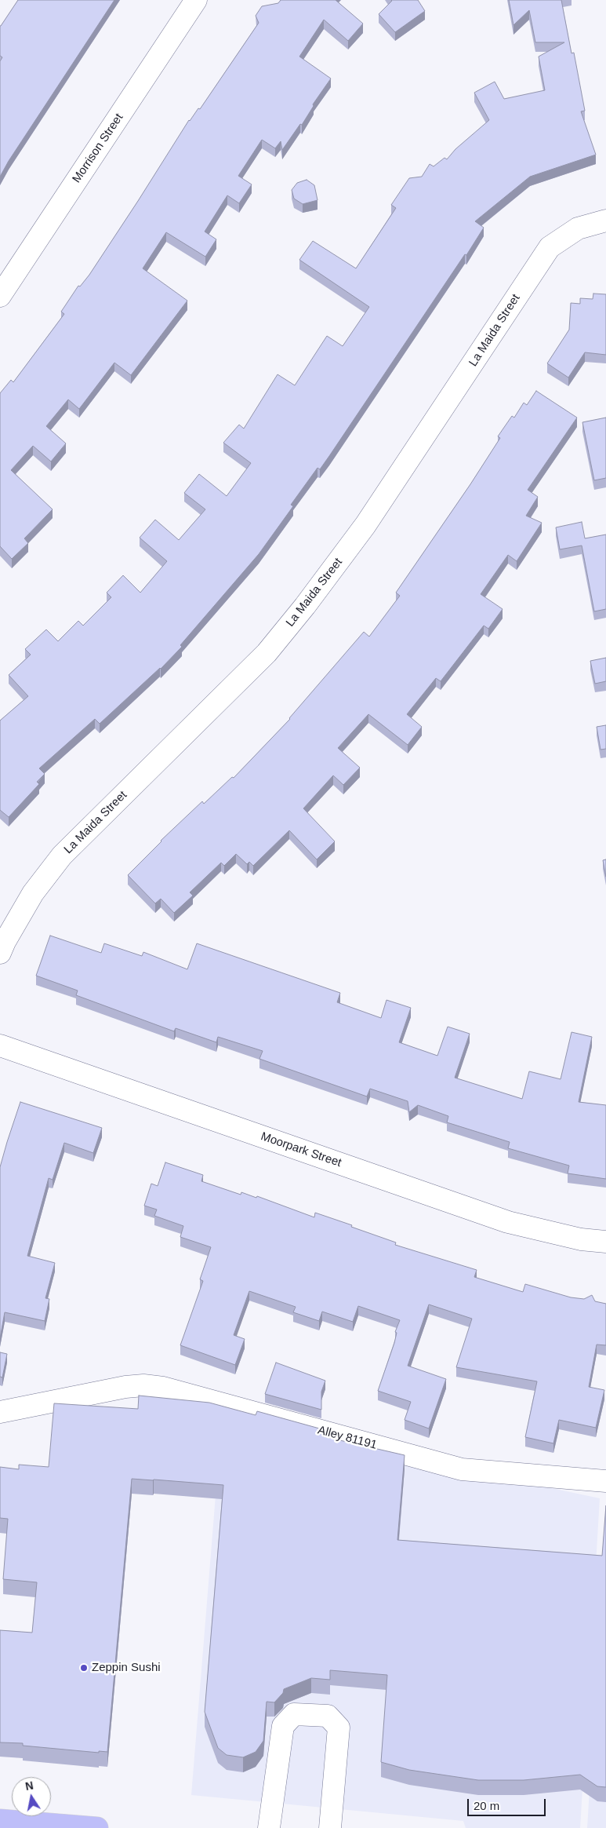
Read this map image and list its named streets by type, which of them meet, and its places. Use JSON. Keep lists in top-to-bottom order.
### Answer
{
  "streets": {
    "street": [
      "Morrison Street",
      "La Maida Street",
      "Moorpark Street",
      "Alley 81191"
    ]
  },
  "places": ["Zeppin Sushi"],
  "scale_bar": "20 m",
  "north": "top"
}
